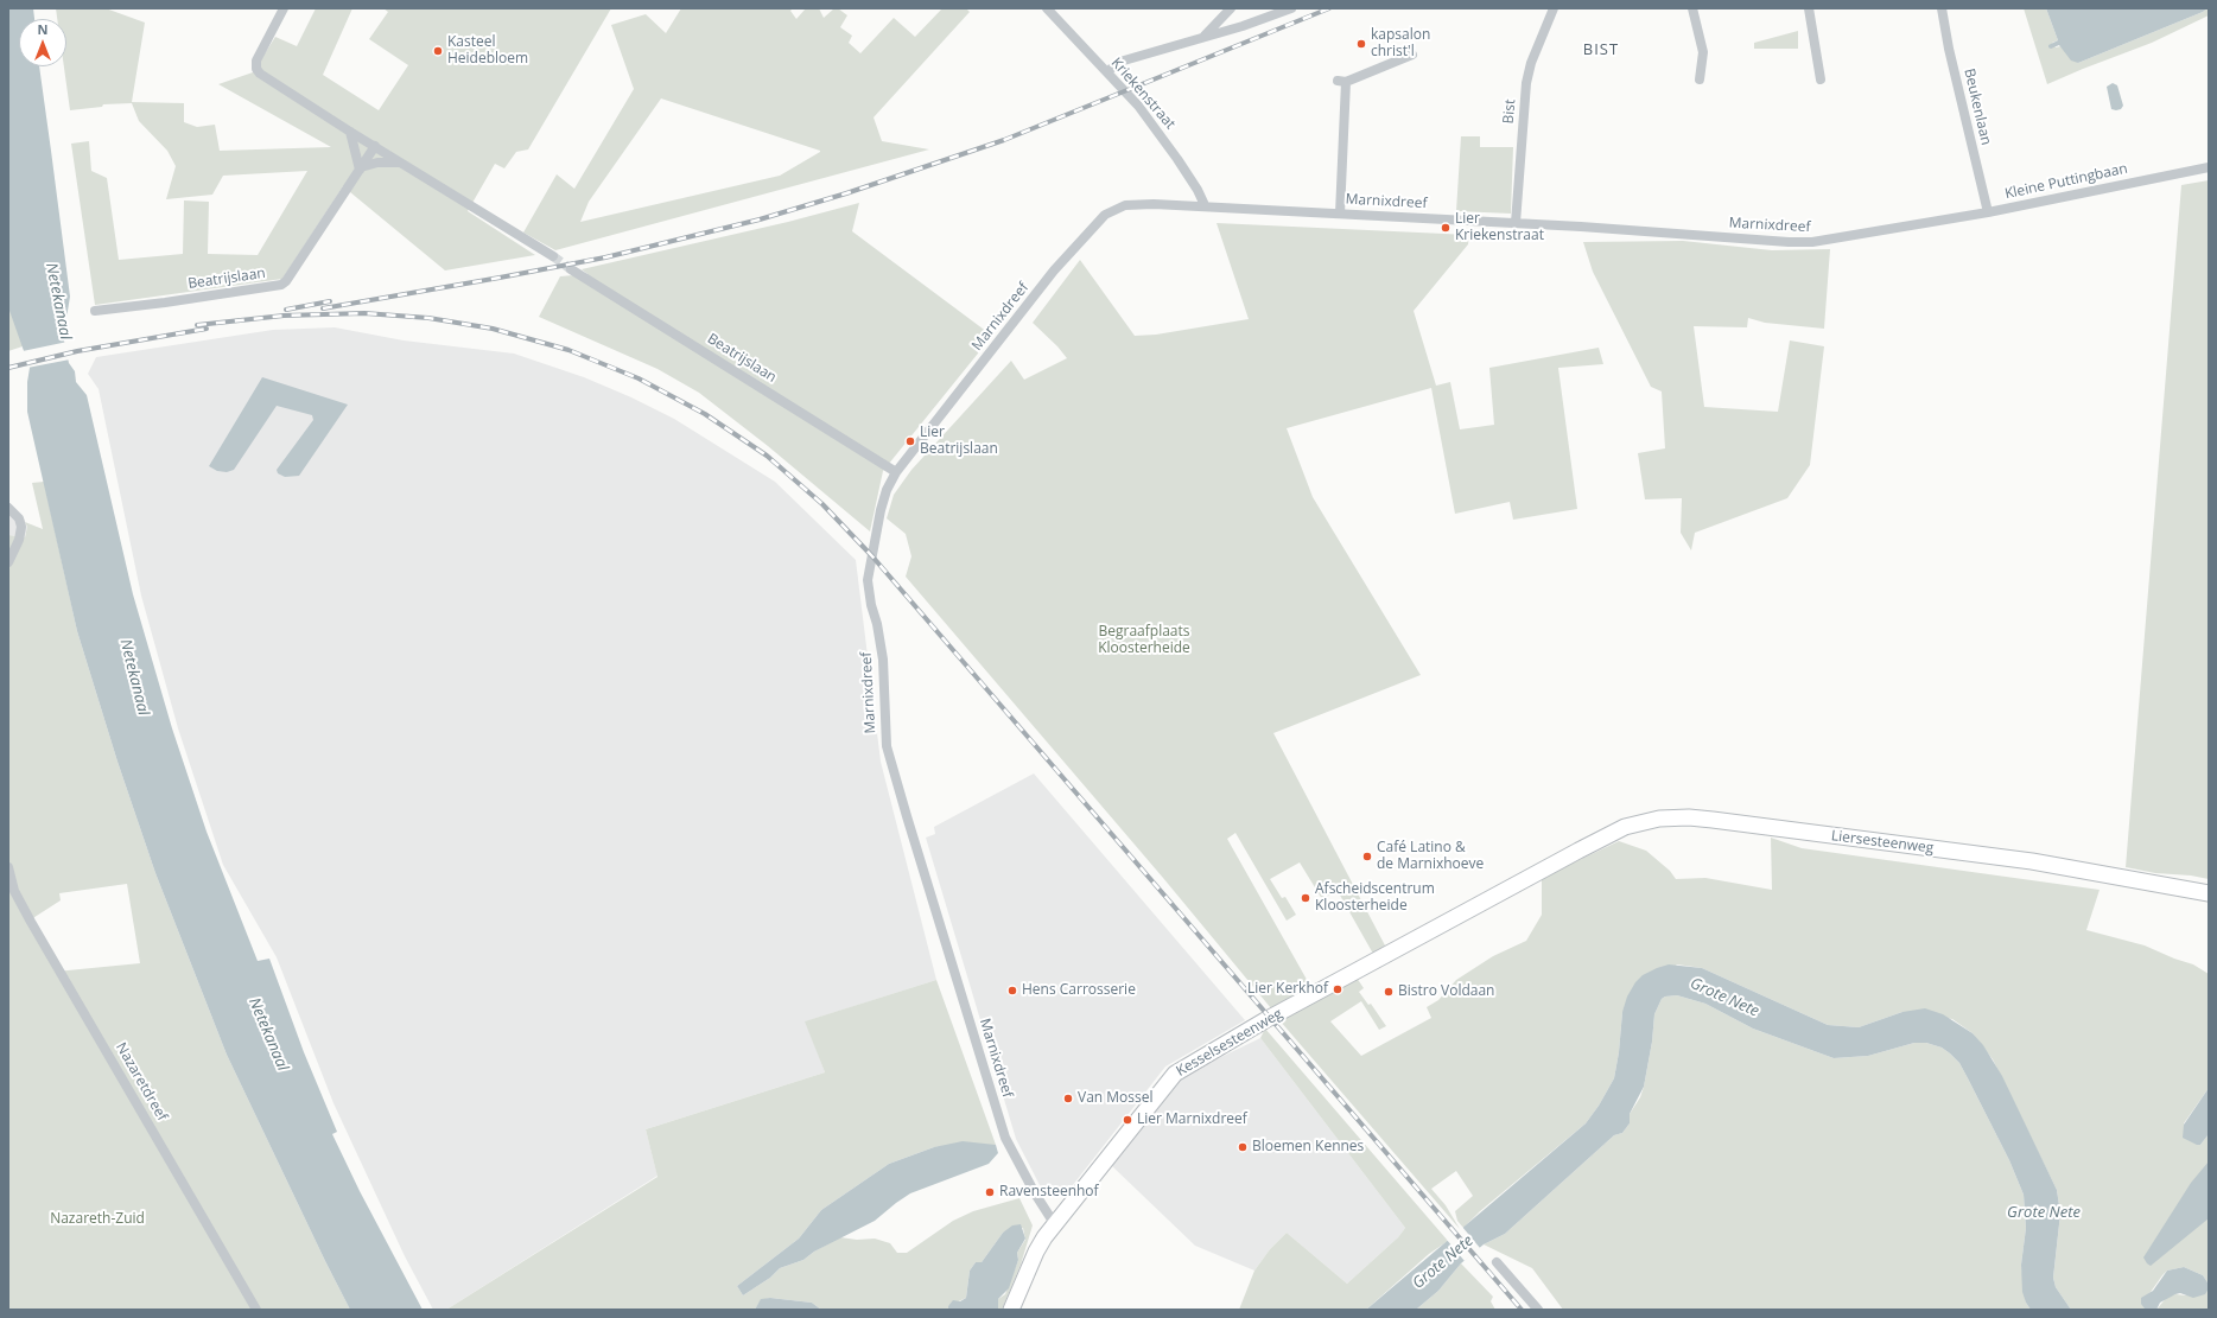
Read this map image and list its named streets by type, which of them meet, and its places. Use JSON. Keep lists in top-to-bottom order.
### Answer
{
  "streets": {
    "main road": ["Liersesteenweg", "Kesselsesteenweg"],
    "street": [
      "Kriekenstraat",
      "Beukenlaan",
      "Bist",
      "Kleine Puttingbaan",
      "Marnixdreef",
      "Beatrijslaan",
      "Nazaretdreef"
    ]
  },
  "crossings": [
    ["Kriekenstraat", "Marnixdreef"],
    ["Beukenlaan", "Kleine Puttingbaan"],
    ["Bist", "Marnixdreef"],
    ["Kleine Puttingbaan", "Marnixdreef"],
    ["Marnixdreef", "Beatrijslaan"],
    ["Marnixdreef", "Kesselsesteenweg"],
    ["Liersesteenweg", "Kesselsesteenweg"]
  ],
  "districts": ["BIST"],
  "water": ["Netekanaal", "Grote Nete"],
  "parks": ["Begraafplaats Kloosterheide", "Nazareth-Zuid"],
  "places": [
    "kapsalon christ'l",
    "Kasteel Heidebloem",
    "Lier Kriekenstraat",
    "Lier Beatrijslaan",
    "Café Latino & de Marnixhoeve",
    "Afscheidscentrum Kloosterheide",
    "Lier Kerkhof",
    "Hens Carrosserie",
    "Bistro Voldaan",
    "Van Mossel",
    "Lier Marnixdreef",
    "Bloemen Kennes",
    "Ravensteenhof"
  ],
  "north": "top"
}
